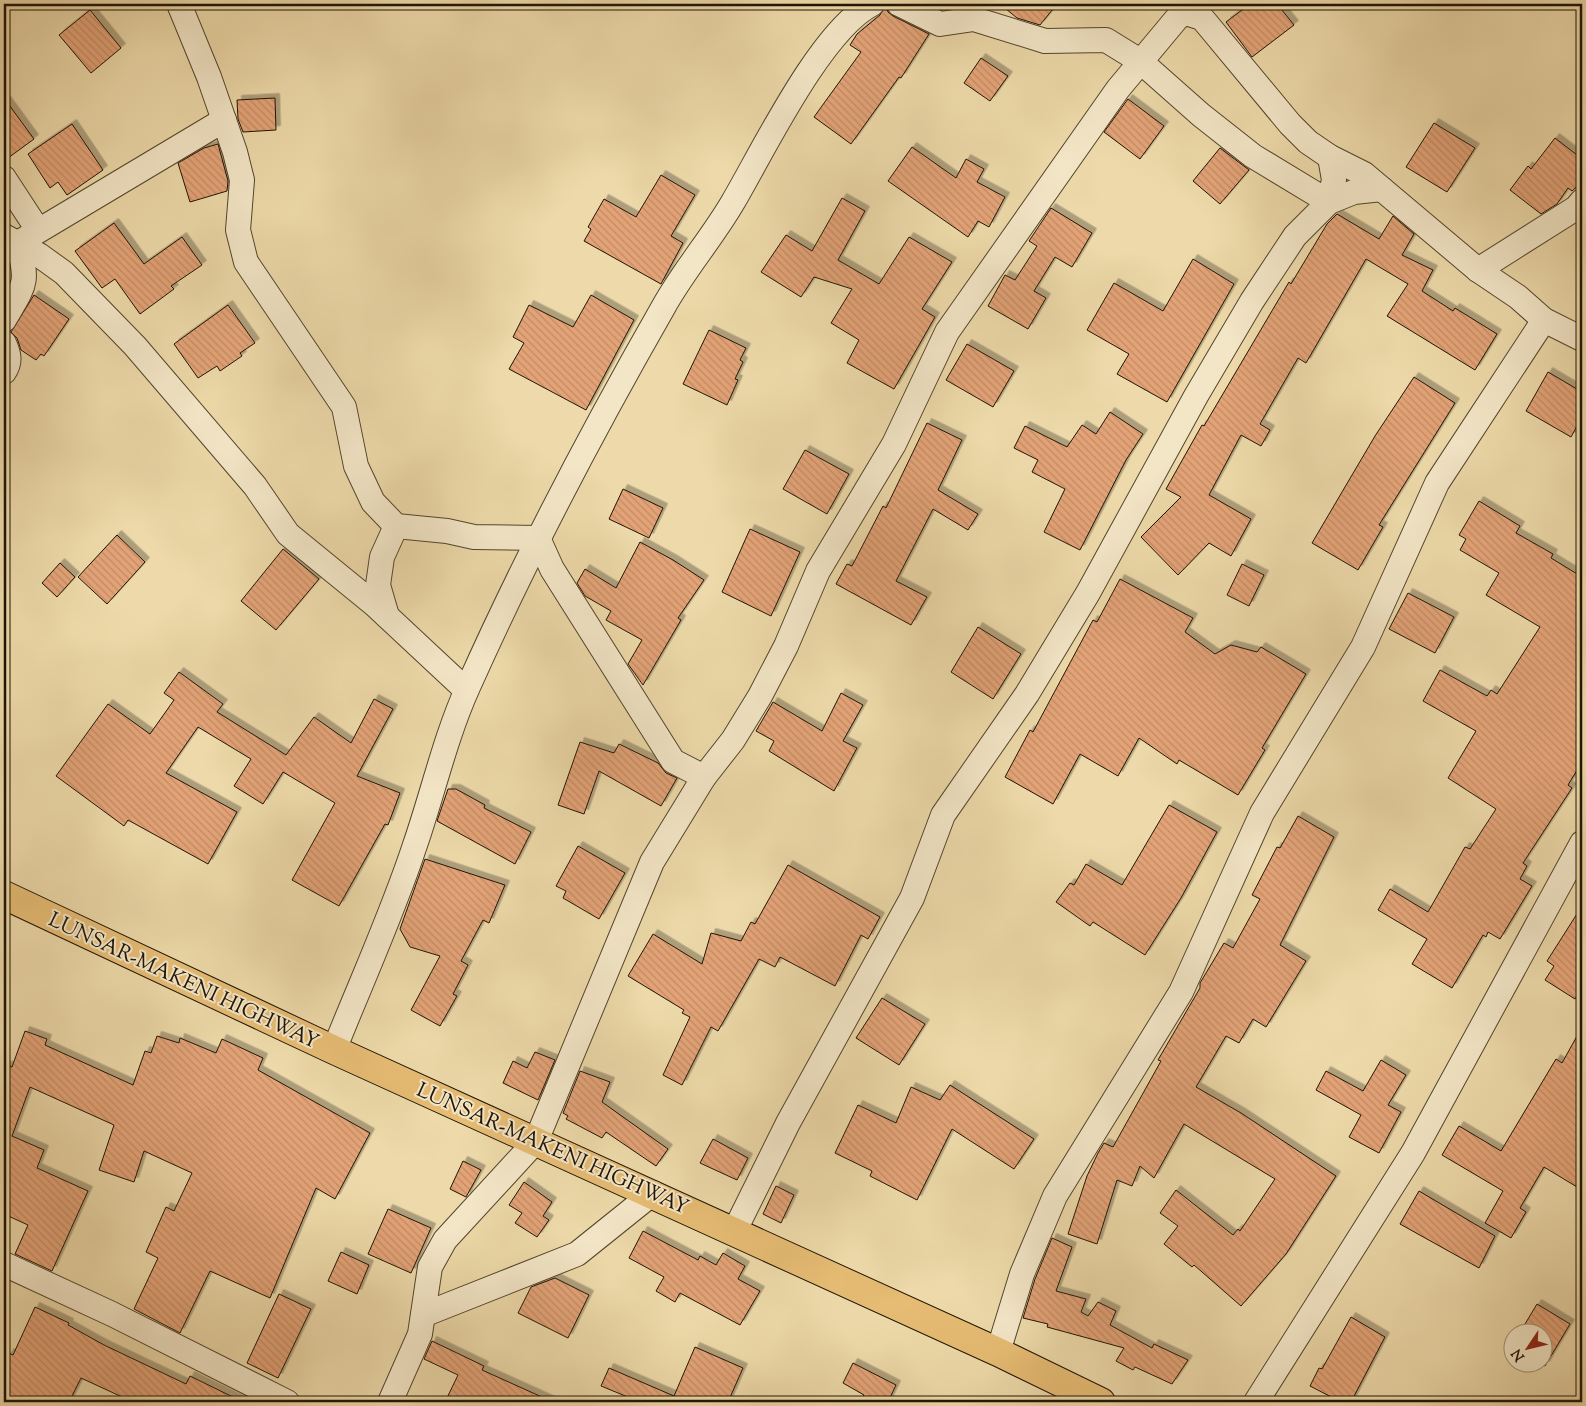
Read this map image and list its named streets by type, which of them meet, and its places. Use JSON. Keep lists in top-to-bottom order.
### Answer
{
  "streets": {
    "main road": ["LUNSAR-MAKENI HIGHWAY"]
  },
  "north": "bottom left"
}
